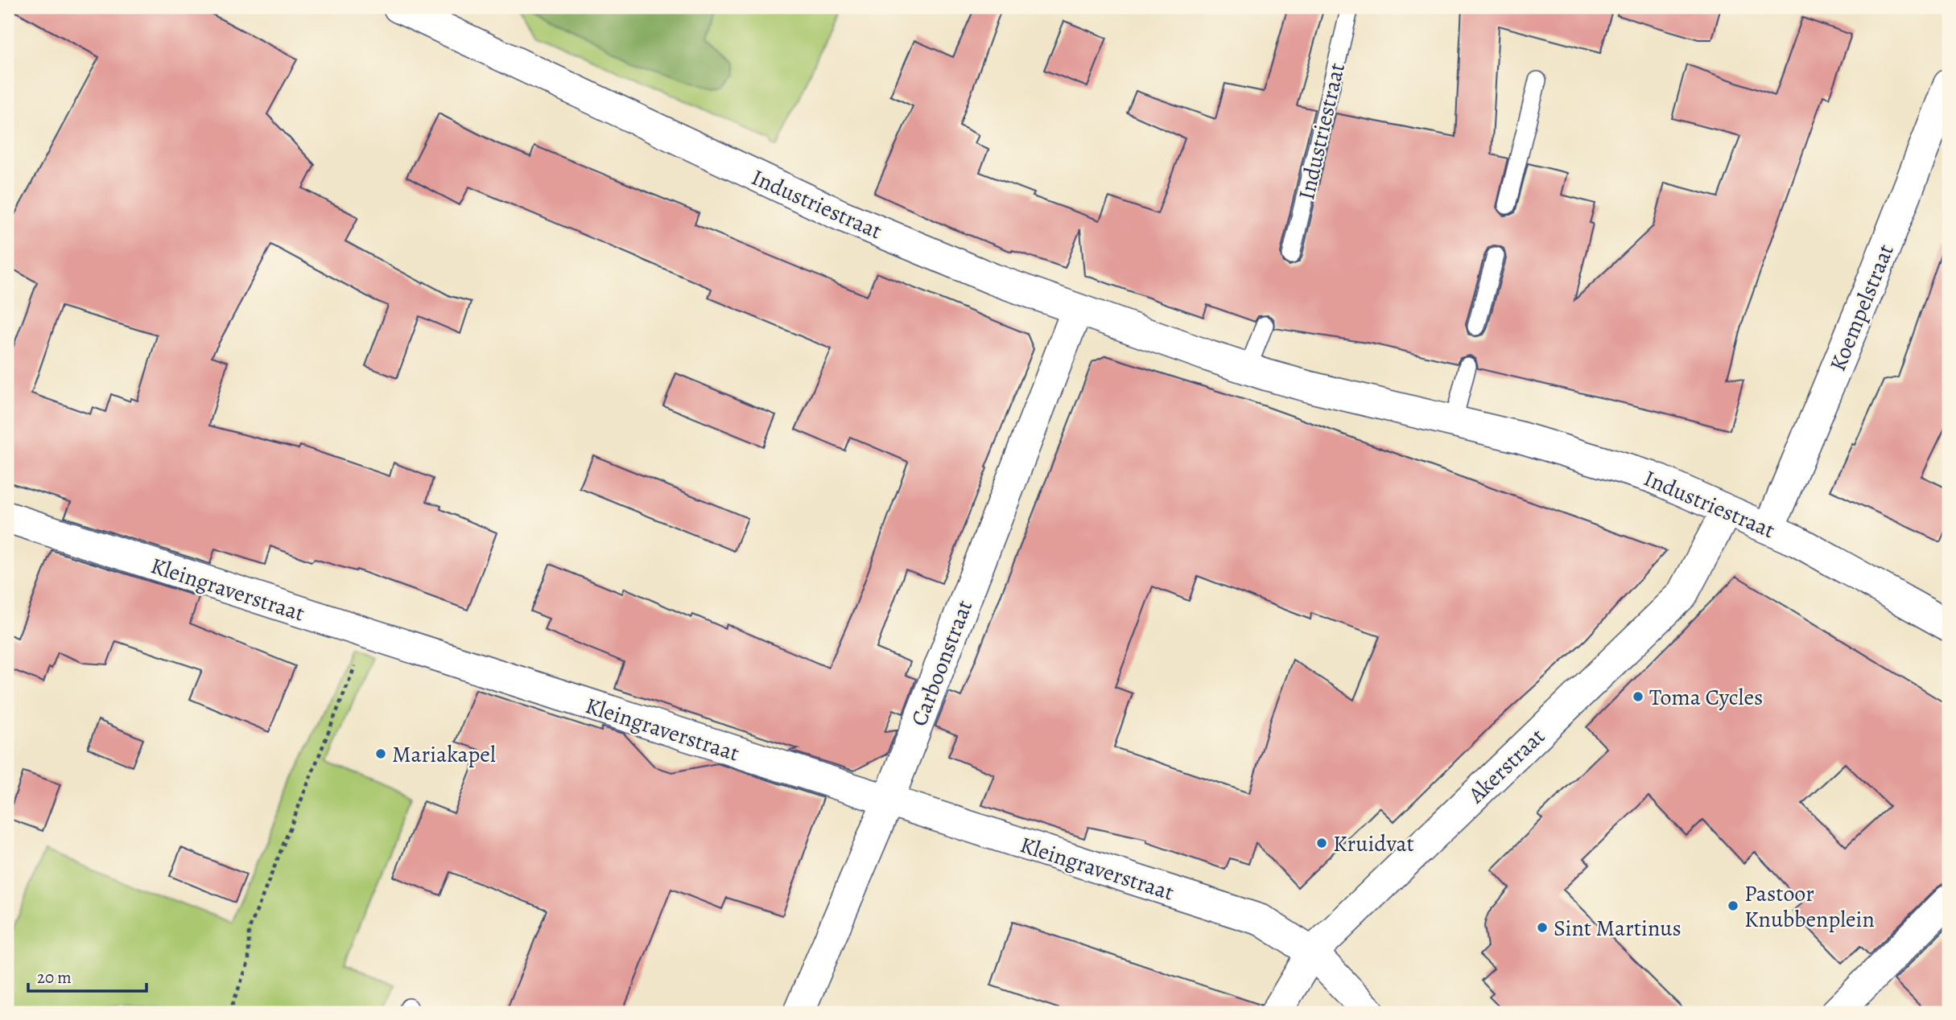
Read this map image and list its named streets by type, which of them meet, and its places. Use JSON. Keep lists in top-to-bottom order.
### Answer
{
  "streets": {
    "street": [
      "Industriestraat",
      "Koempelstraat",
      "Kleingraverstraat",
      "Carboonstraat",
      "Akerstraat"
    ]
  },
  "crossings": [
    ["Industriestraat", "Koempelstraat"],
    ["Industriestraat", "Carboonstraat"],
    ["Industriestraat", "Akerstraat"],
    ["Kleingraverstraat", "Carboonstraat"],
    ["Kleingraverstraat", "Akerstraat"]
  ],
  "places": [
    "Toma Cycles",
    "Mariakapel",
    "Kruidvat",
    "Pastoor Knubbenplein",
    "Sint Martinus"
  ],
  "scale_bar": "20 m"
}
